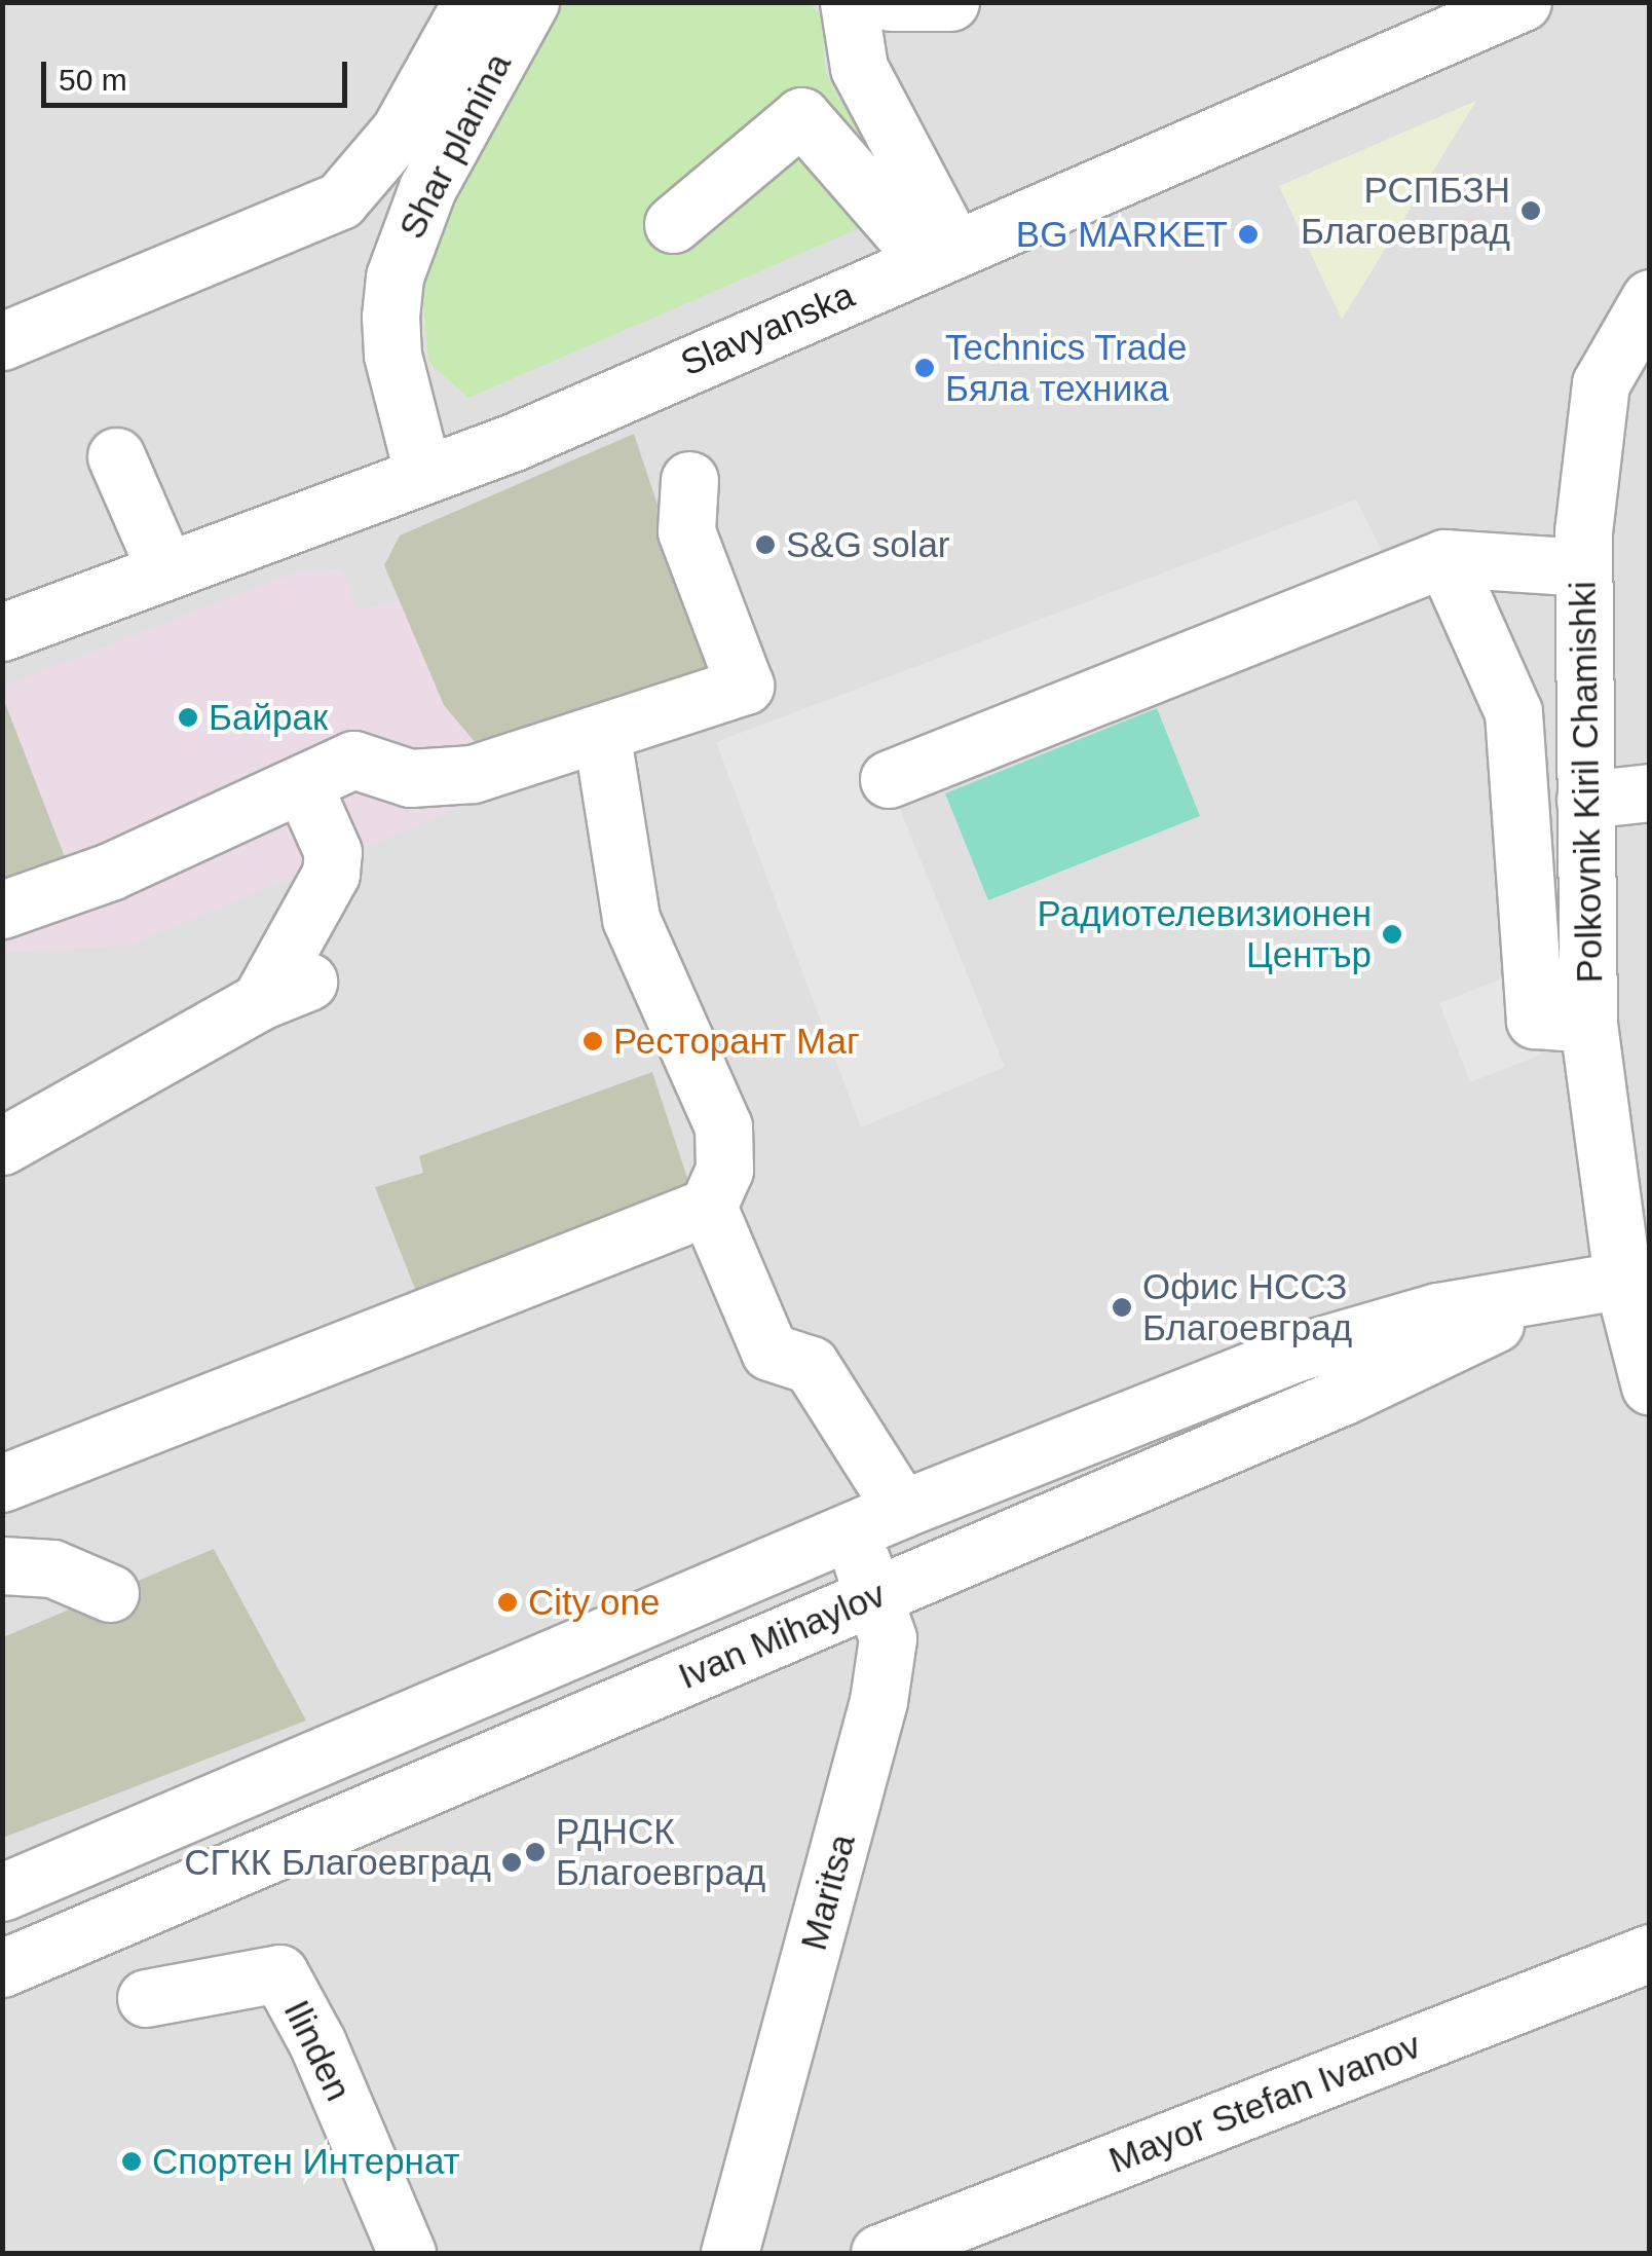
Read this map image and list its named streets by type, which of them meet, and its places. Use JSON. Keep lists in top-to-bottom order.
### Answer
{
  "streets": {
    "street": [
      "Shar planina",
      "Slavyanska",
      "Polkovnik Kiril Chamishki",
      "Ivan Mihaylov",
      "Maritsa",
      "Ilinden",
      "Mayor Stefan Ivanov"
    ]
  },
  "crossings": [
    ["Shar planina", "Slavyanska"],
    ["Polkovnik Kiril Chamishki", "Ivan Mihaylov"],
    ["Ivan Mihaylov", "Maritsa"]
  ],
  "places": [
    "РСПБЗН Благоевград",
    "BG MARKET",
    "Technics Trade Бяла техника",
    "S&G solar",
    "Байрак",
    "Радиотелевизионен Център",
    "Ресторант Маг",
    "Офис НССЗ Благоевград",
    "City one",
    "РДНСК Благоевград",
    "СГКК Благоевград",
    "Спортен Интернат"
  ],
  "scale_bar": "50 m"
}
